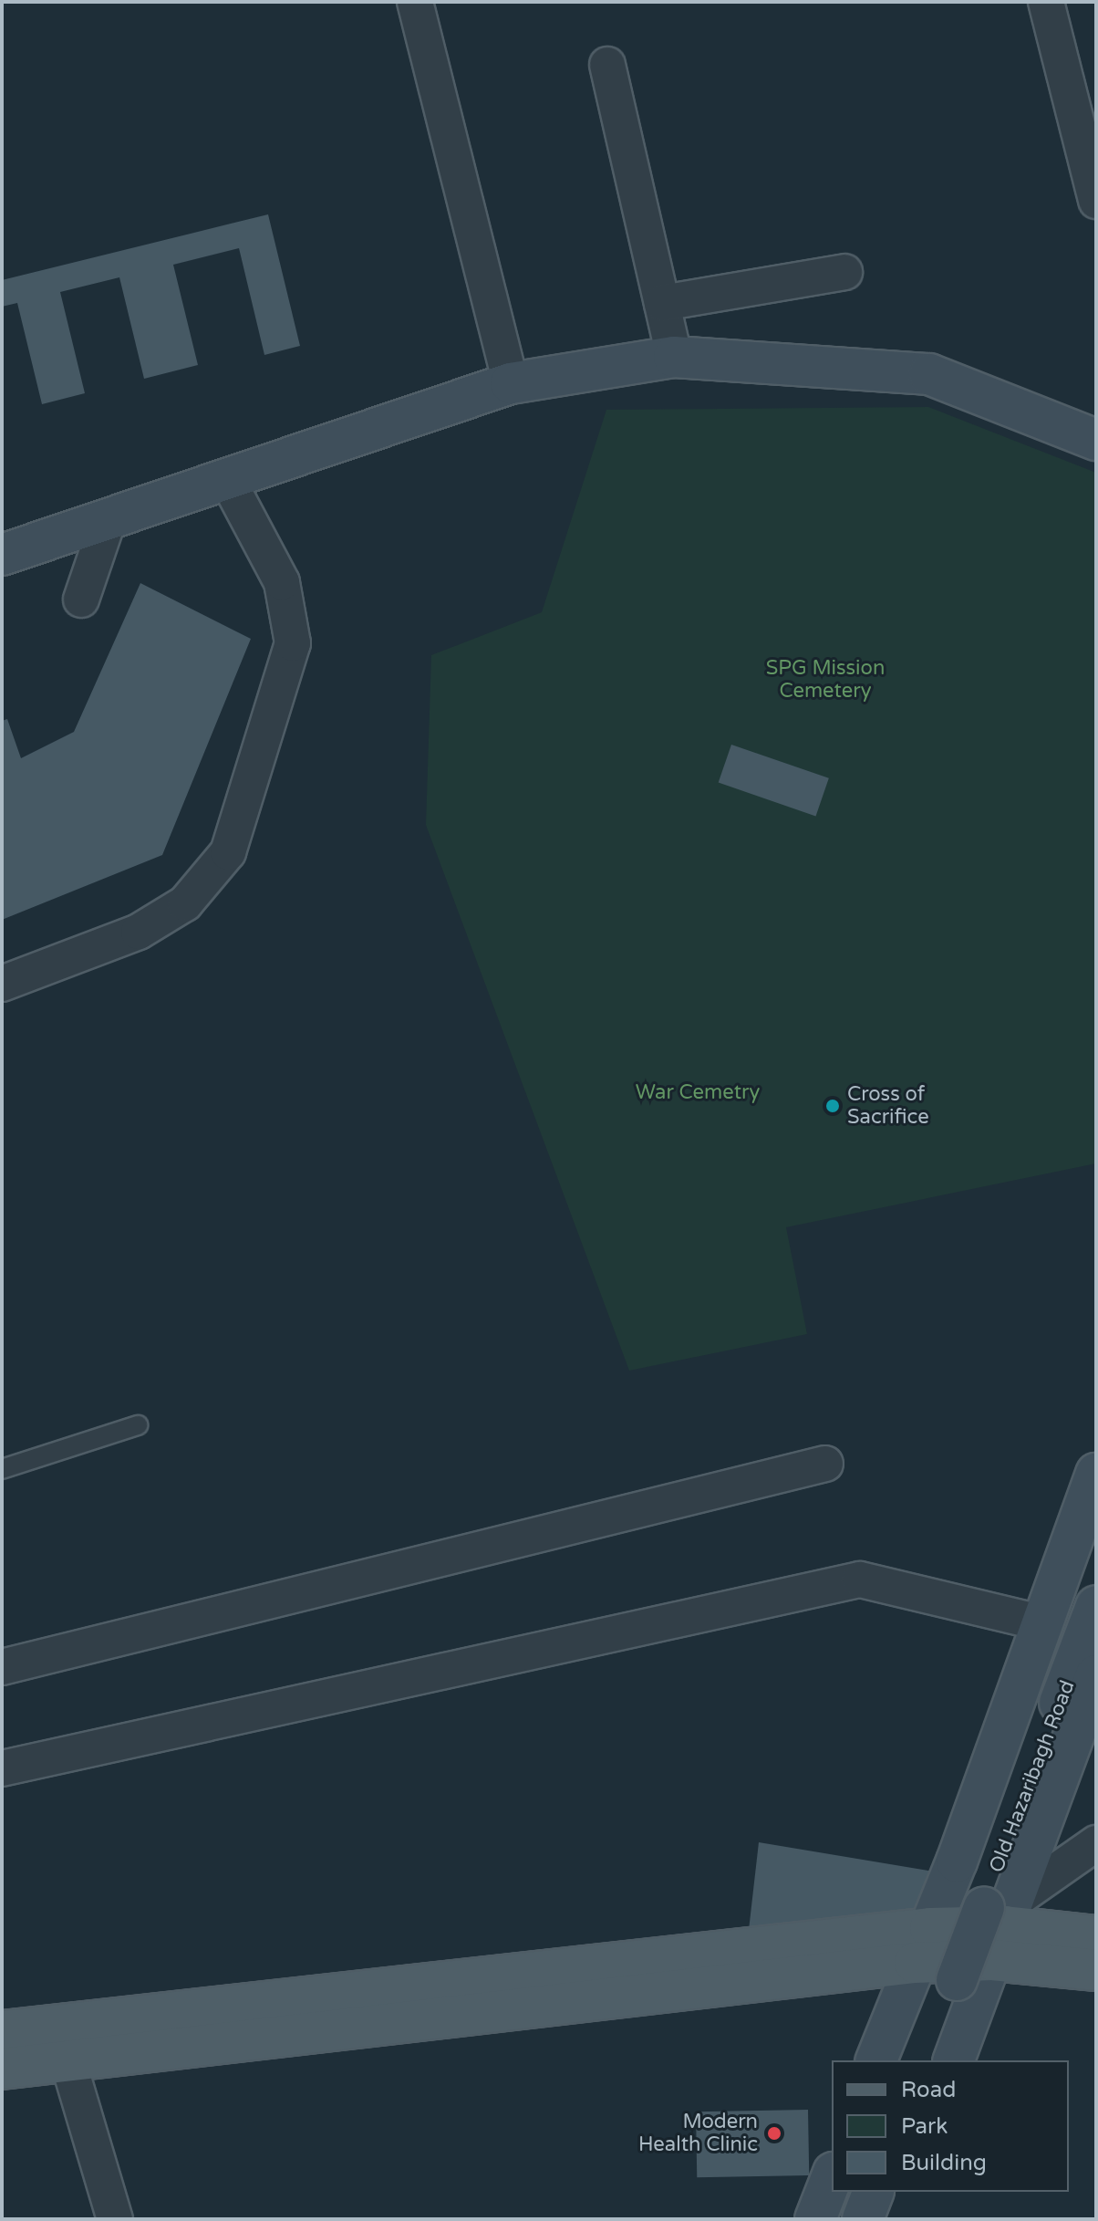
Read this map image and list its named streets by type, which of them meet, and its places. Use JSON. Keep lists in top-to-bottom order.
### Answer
{
  "streets": {
    "street": ["Old Hazaribagh Road"]
  },
  "parks": ["SPG Mission Cemetery", "War Cemetry"],
  "places": ["Cross of Sacrifice", "Modern Health Clinic"],
  "legend": ["Road", "Park", "Building"]
}
